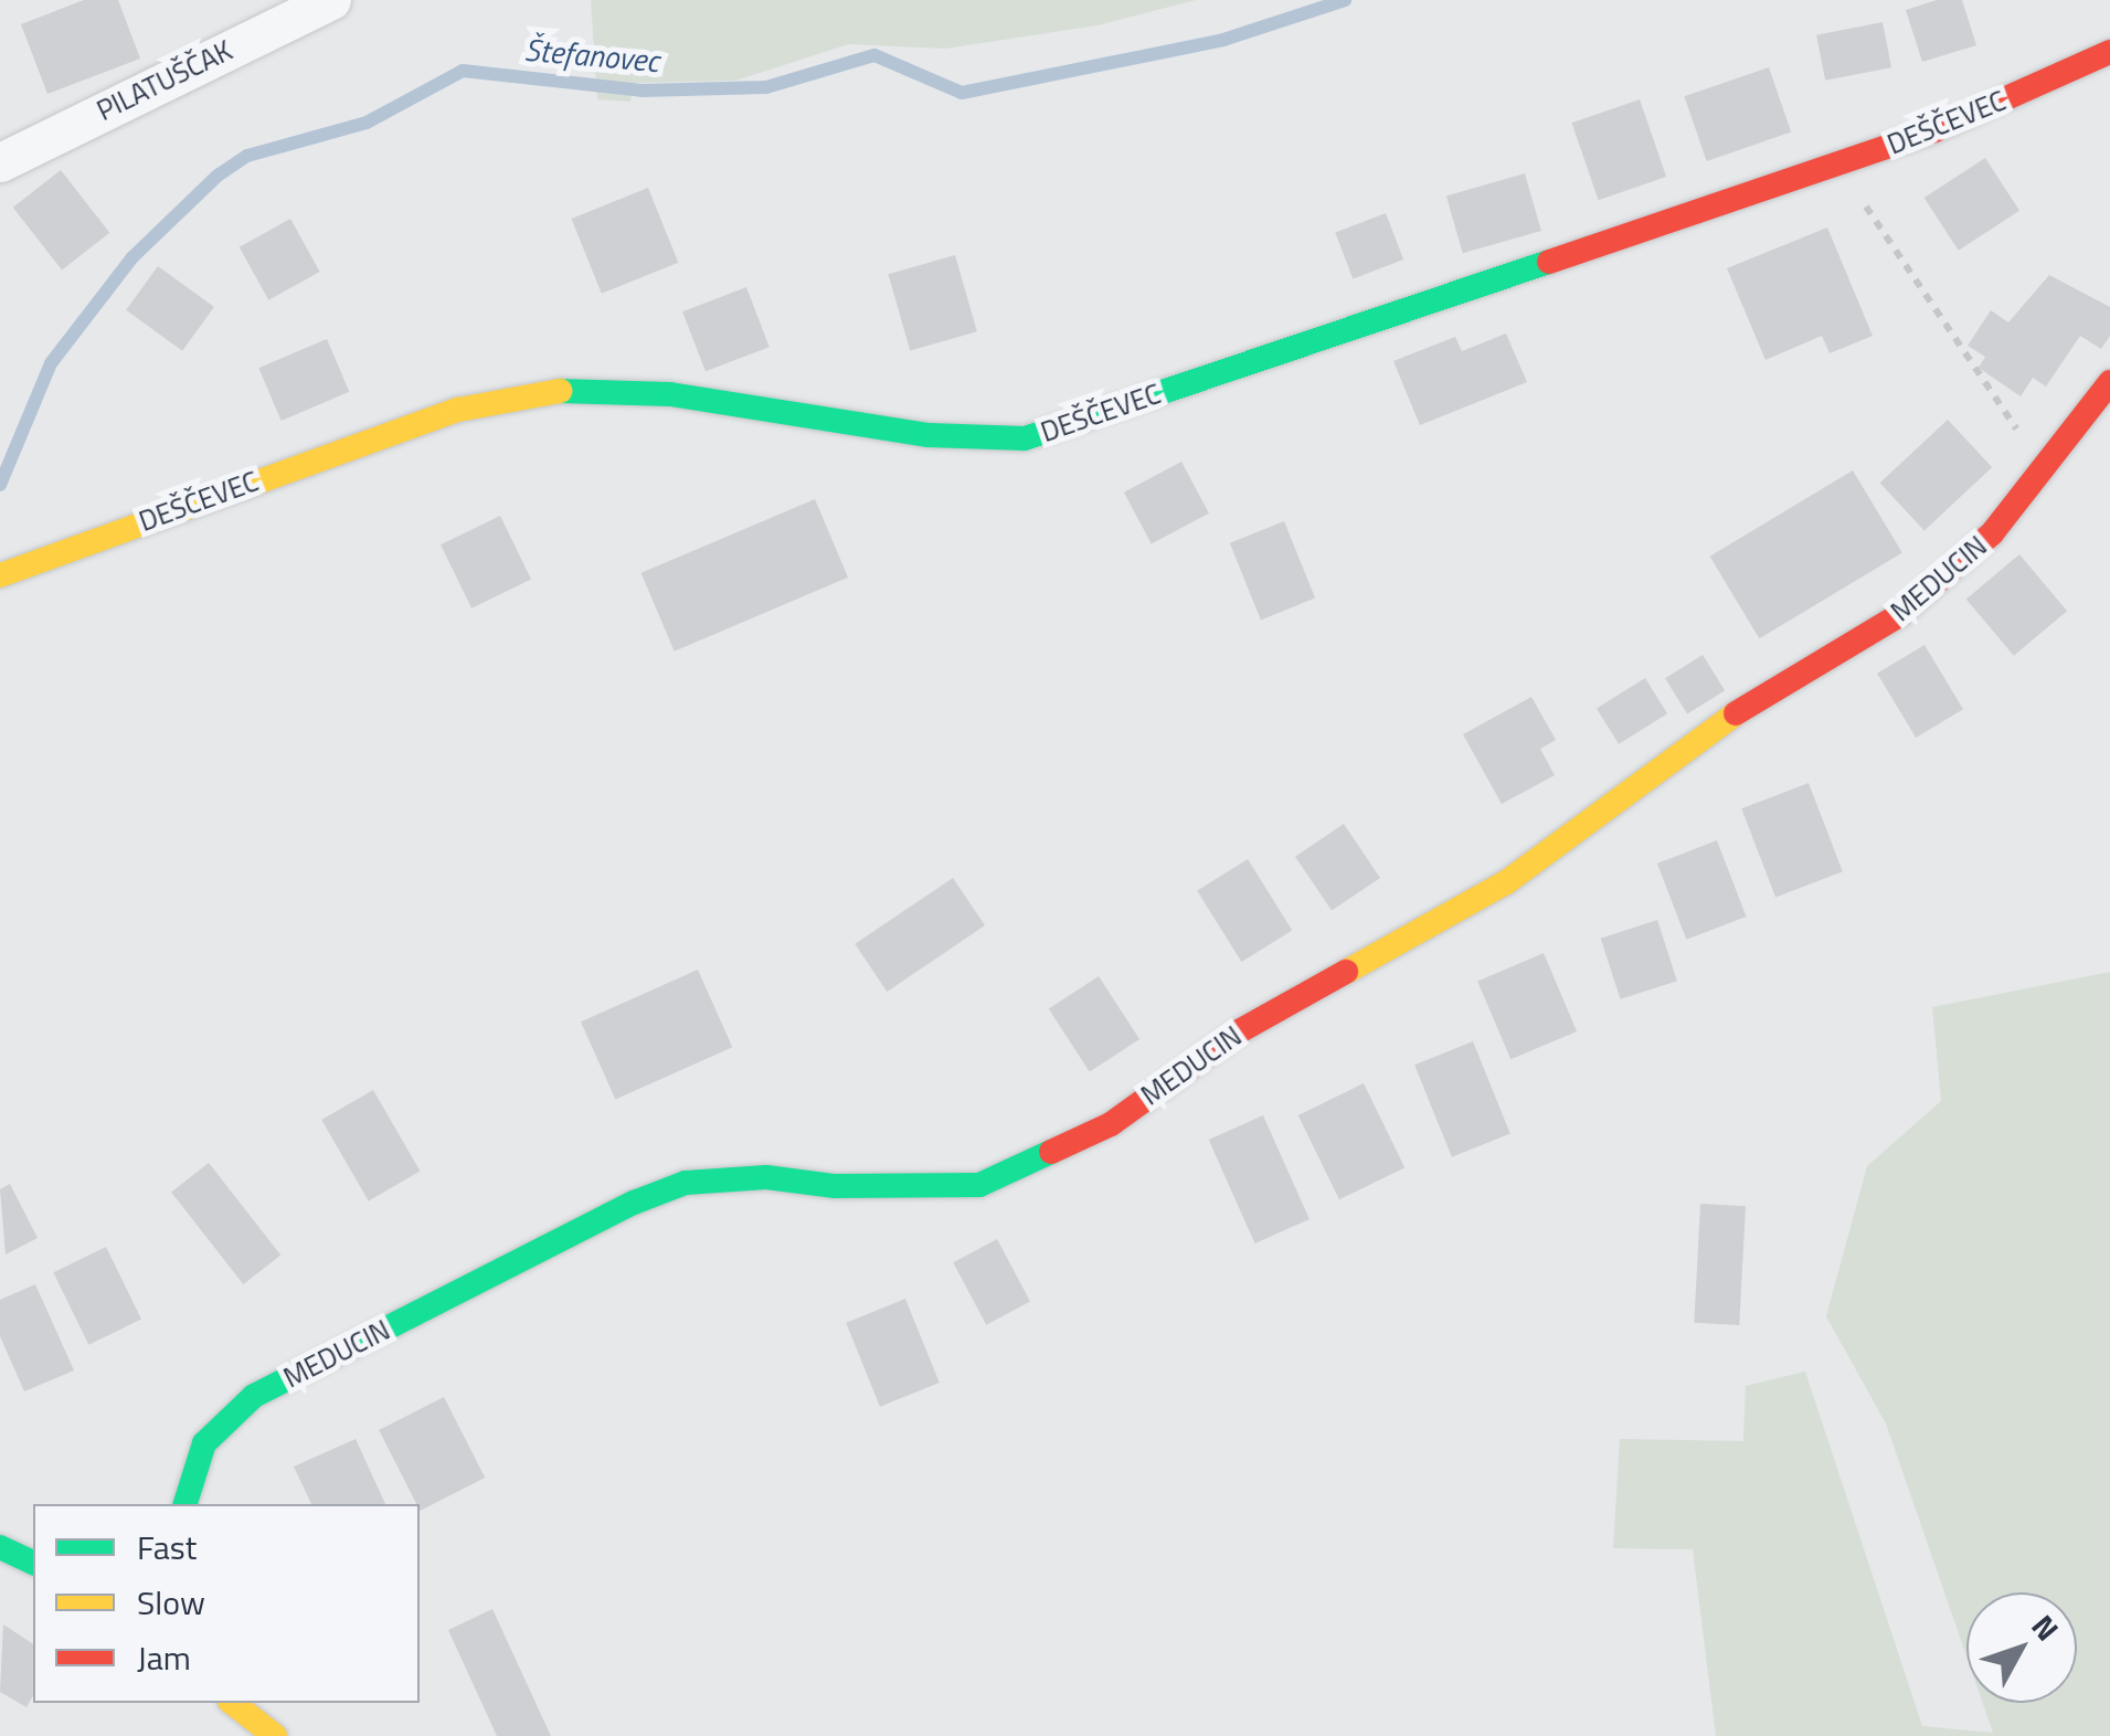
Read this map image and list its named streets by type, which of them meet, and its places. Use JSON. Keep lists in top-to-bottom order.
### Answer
{
  "streets": {
    "street": ["PILATUŠČAK", "DEŠČEVEC", "MEDUCIN"]
  },
  "water": ["Štefanovec"],
  "legend": ["Fast", "Slow", "Jam"],
  "north": "top right"
}
